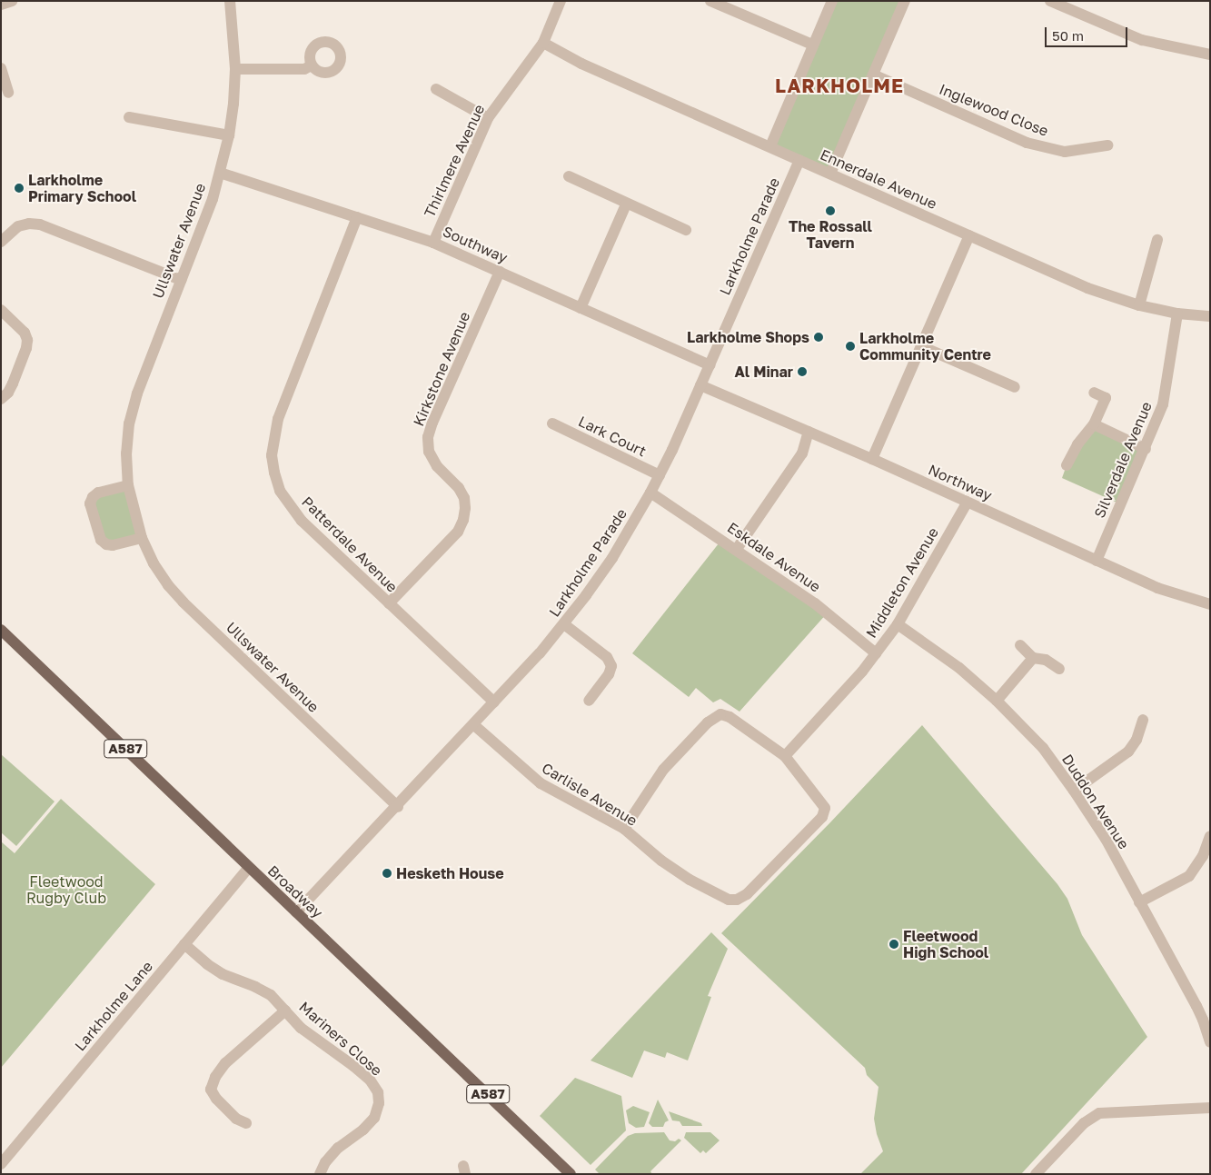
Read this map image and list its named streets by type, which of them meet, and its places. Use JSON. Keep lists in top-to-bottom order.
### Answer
{
  "streets": {
    "main road": ["A587", "Broadway"],
    "street": [
      "Inglewood Close",
      "Thirlmere Avenue",
      "Ennerdale Avenue",
      "Larkholme Parade",
      "Ullswater Avenue",
      "Southway",
      "Kirkstone Avenue",
      "Lark Court",
      "Silverdale Avenue",
      "Northway",
      "Patterdale Avenue",
      "Eskdale Avenue",
      "Middleton Avenue",
      "Carlisle Avenue",
      "Duddon Avenue",
      "Larkholme Lane",
      "Mariners Close"
    ]
  },
  "crossings": [
    ["Thirlmere Avenue", "Ennerdale Avenue"],
    ["Thirlmere Avenue", "Southway"],
    ["Ennerdale Avenue", "Larkholme Parade"],
    ["Ennerdale Avenue", "Silverdale Avenue"],
    ["Larkholme Parade", "Ullswater Avenue"],
    ["Larkholme Parade", "Southway"],
    ["Larkholme Parade", "Lark Court"],
    ["Larkholme Parade", "Northway"],
    ["Larkholme Parade", "Patterdale Avenue"],
    ["Larkholme Parade", "Eskdale Avenue"],
    ["Larkholme Parade", "Carlisle Avenue"],
    ["Larkholme Parade", "Broadway"],
    ["Ullswater Avenue", "Southway"],
    ["Southway", "Kirkstone Avenue"],
    ["Southway", "Patterdale Avenue"],
    ["Kirkstone Avenue", "Patterdale Avenue"],
    ["Silverdale Avenue", "Northway"],
    ["Northway", "Middleton Avenue"],
    ["Eskdale Avenue", "Middleton Avenue"],
    ["Middleton Avenue", "Carlisle Avenue"],
    ["Middleton Avenue", "Duddon Avenue"],
    ["Broadway", "Larkholme Lane"],
    ["Larkholme Lane", "Mariners Close"]
  ],
  "districts": ["LARKHOLME"],
  "parks": ["Fleetwood Rugby Club"],
  "places": [
    "Larkholme Primary School",
    "The Rossall Tavern",
    "Larkholme Shops",
    "Larkholme Community Centre",
    "Al Minar",
    "Hesketh House",
    "Fleetwood High School"
  ],
  "scale_bar": "50 m"
}
